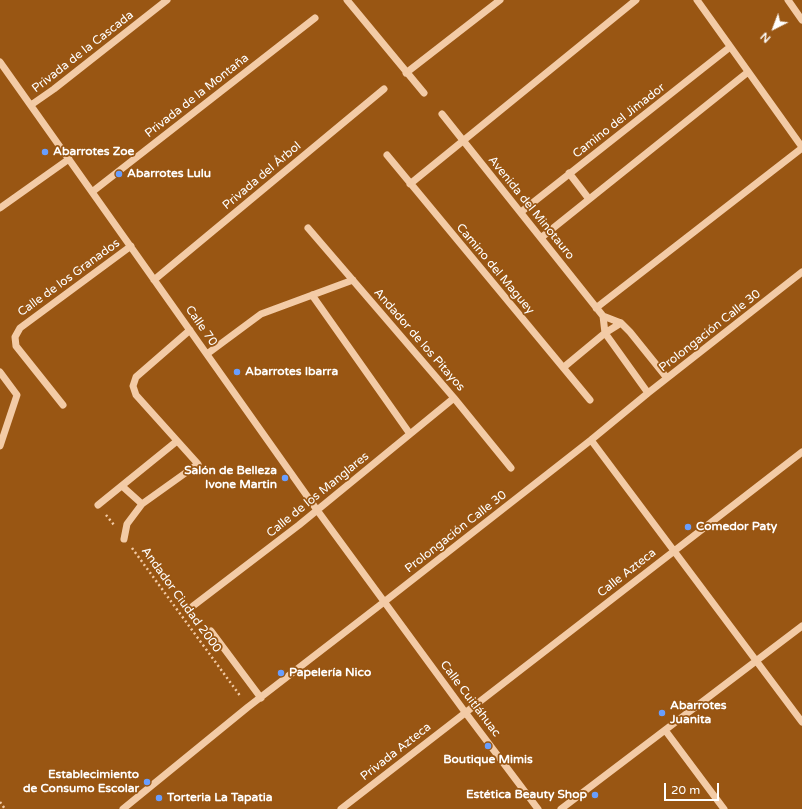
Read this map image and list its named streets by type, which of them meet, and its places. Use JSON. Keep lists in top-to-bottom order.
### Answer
{
  "streets": {
    "street": [
      "Privada de la Cascada",
      "Privada de la Montaña",
      "Camino del Jimador",
      "Privada del Árbol",
      "Avenida del Minotauro",
      "Camino del Maguey",
      "Calle de los Granados",
      "Calle 70",
      "Prolongación Calle 30",
      "Andador de los Pitayos",
      "Calle de los Manglares",
      "Calle Azteca",
      "Calle Cuitláhuac",
      "Privada Azteca"
    ],
    "path": ["Andador Ciudad 2000"]
  },
  "crossings": [
    ["Privada de la Cascada", "Calle 70"],
    ["Privada de la Montaña", "Calle 70"],
    ["Camino del Jimador", "Avenida del Minotauro"],
    ["Privada del Árbol", "Calle 70"],
    ["Avenida del Minotauro", "Prolongación Calle 30"],
    ["Calle de los Granados", "Calle 70"],
    ["Calle 70", "Prolongación Calle 30"],
    ["Calle 70", "Calle de los Manglares"],
    ["Calle 70", "Calle Cuitláhuac"],
    ["Prolongación Calle 30", "Andador Ciudad 2000"],
    ["Prolongación Calle 30", "Calle Cuitláhuac"],
    ["Andador de los Pitayos", "Calle de los Manglares"],
    ["Calle Azteca", "Calle Cuitláhuac"],
    ["Calle Azteca", "Privada Azteca"],
    ["Calle Cuitláhuac", "Privada Azteca"]
  ],
  "places": [
    "Abarrotes Zoe",
    "Abarrotes Lulu",
    "Abarrotes Ibarra",
    "Salón de Belleza Ivone Martin",
    "Comedor Paty",
    "Papelería Nico",
    "Abarrotes Juanita",
    "Boutique Mimis",
    "Establecimiento de Consumo Escolar",
    "Estética Beauty Shop",
    "Torteria La Tapatia"
  ],
  "scale_bar": "20 m",
  "north": "bottom left"
}
